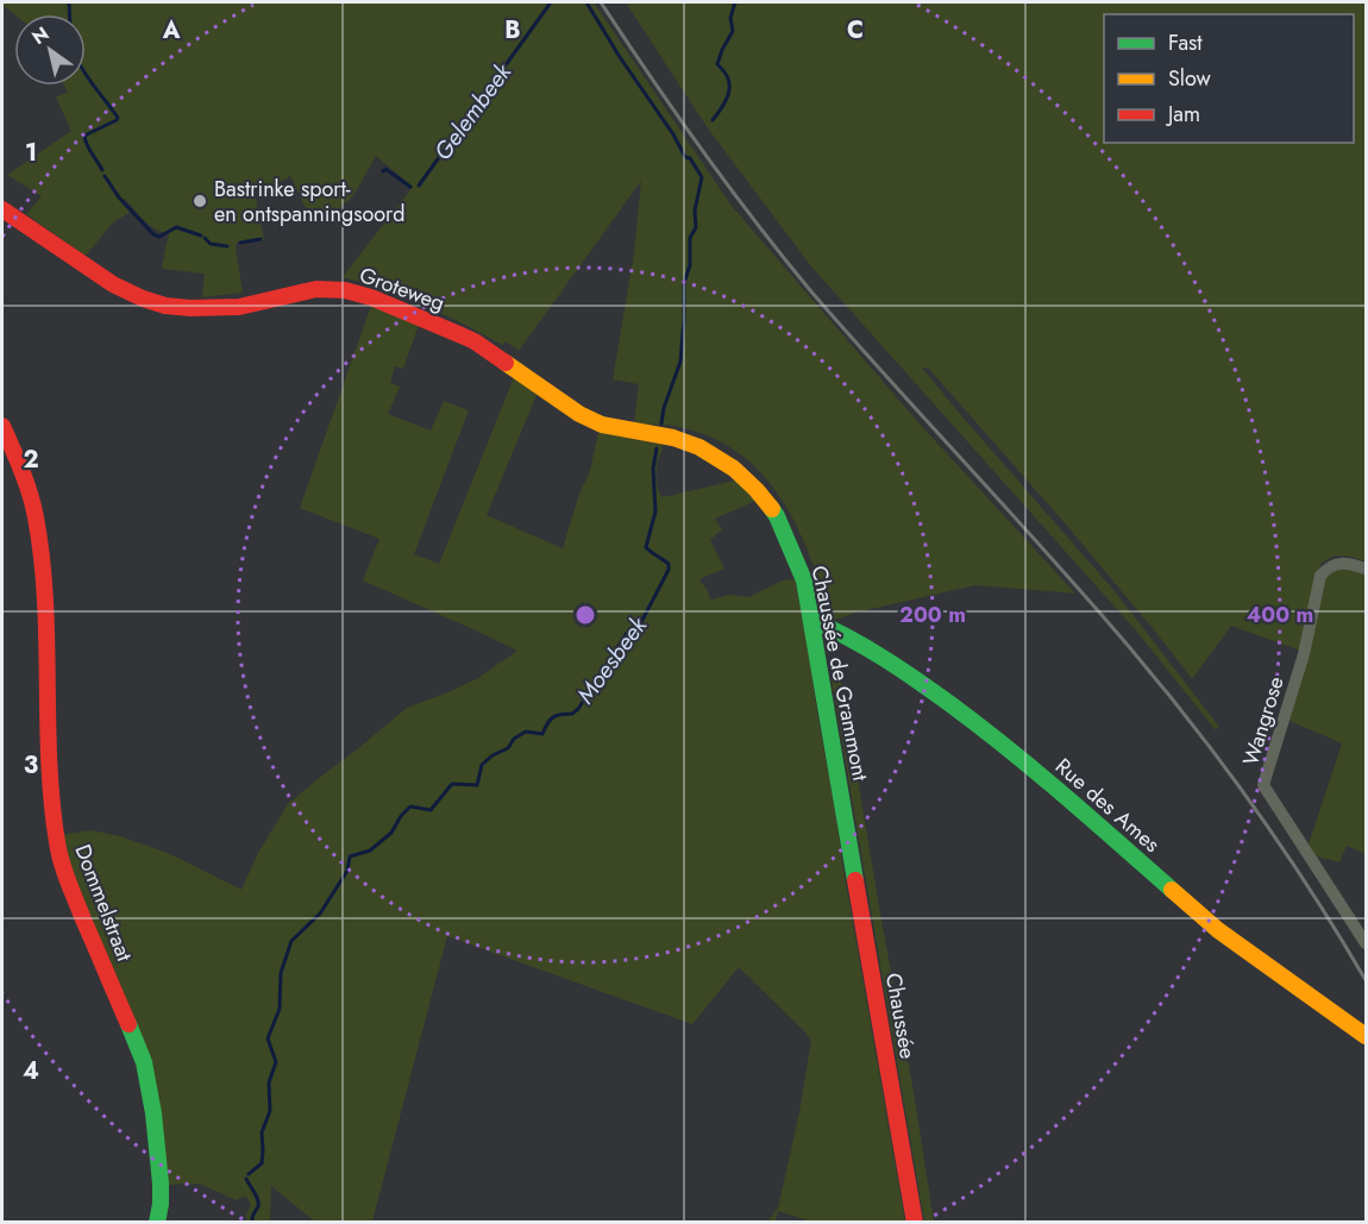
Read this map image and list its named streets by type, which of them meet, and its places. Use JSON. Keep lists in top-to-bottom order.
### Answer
{
  "streets": {
    "main road": [
      "Groteweg",
      "Chaussée de Grammont",
      "Rue des Ames",
      "Dommelstraat",
      "Chaussée"
    ],
    "street": ["Wangrose"]
  },
  "crossings": [
    ["Groteweg", "Chaussée de Grammont"],
    ["Chaussée de Grammont", "Rue des Ames"],
    ["Chaussée de Grammont", "Chaussée"]
  ],
  "water": ["Gelembeek", "Moesbeek"],
  "places": ["Bastrinke sport- en ontspanningsoord"],
  "legend": ["Fast", "Slow", "Jam"],
  "north": "top left",
  "grid": {
    "columns": ["A", "B", "C"],
    "rows": [
      "1",
      "2",
      "3",
      "4"
    ]
  },
  "rings": ["200 m", "400 m"]
}
